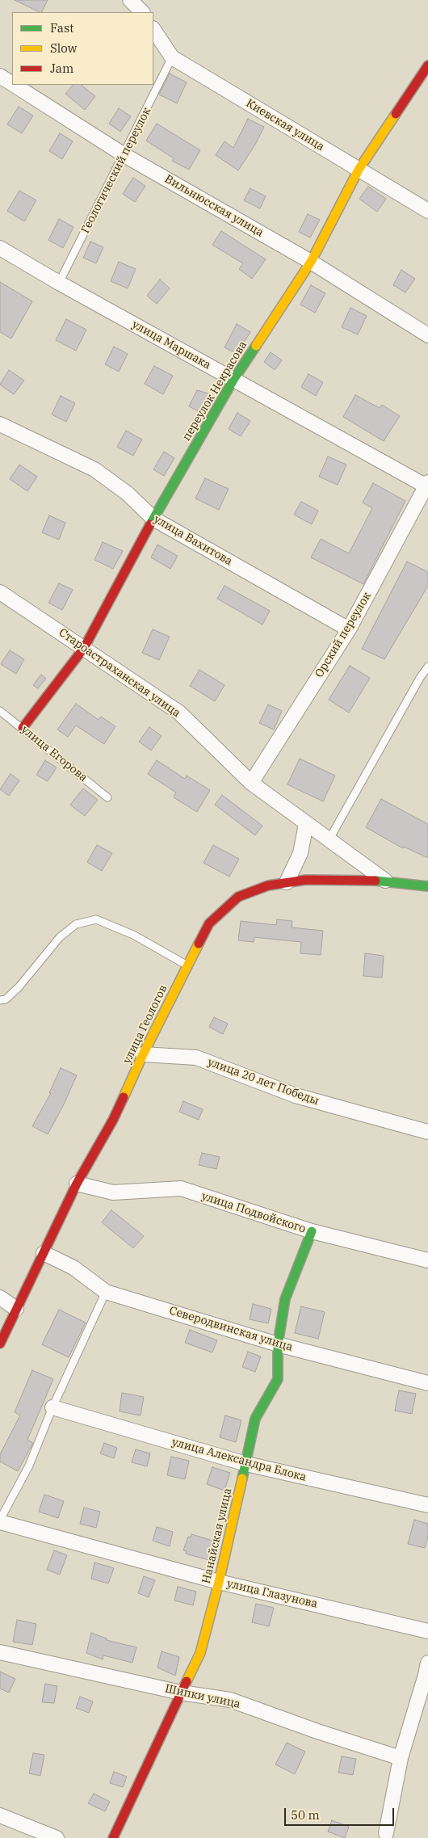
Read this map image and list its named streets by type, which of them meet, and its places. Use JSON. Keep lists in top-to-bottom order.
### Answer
{
  "streets": {
    "street": [
      "Киевская улица",
      "Вильнюсская улица",
      "улица Маршака",
      "переулок Некрасова",
      "улица Вахитова",
      "Орский переулок",
      "Староастраханская улица",
      "улица Геологов",
      "улица 20 лет Победы",
      "улица Подвойского",
      "Северодвинская улица",
      "улица Александра Блока",
      "Нанайская улица",
      "улица Глазунова",
      "Шипки улица"
    ],
    "lane": ["Геологический переулок", "улица Егорова"]
  },
  "crossings": [
    ["Киевская улица", "Геологический переулок"],
    ["Киевская улица", "переулок Некрасова"],
    ["Геологический переулок", "Вильнюсская улица"],
    ["Геологический переулок", "улица Маршака"],
    ["Вильнюсская улица", "переулок Некрасова"],
    ["улица Маршака", "переулок Некрасова"],
    ["улица Маршака", "Орский переулок"],
    ["переулок Некрасова", "улица Вахитова"],
    ["переулок Некрасова", "Староастраханская улица"],
    ["переулок Некрасова", "улица Егорова"],
    ["улица Вахитова", "Орский переулок"],
    ["Орский переулок", "Староастраханская улица"],
    ["Староастраханская улица", "улица Геологов"],
    ["улица Геологов", "улица 20 лет Победы"],
    ["улица Геологов", "улица Подвойского"],
    ["улица Геологов", "Северодвинская улица"],
    ["улица Подвойского", "Нанайская улица"],
    ["Северодвинская улица", "Нанайская улица"],
    ["улица Александра Блока", "Нанайская улица"],
    ["Нанайская улица", "улица Глазунова"],
    ["Нанайская улица", "Шипки улица"]
  ],
  "legend": ["Fast", "Slow", "Jam"],
  "scale_bar": "50 m"
}
